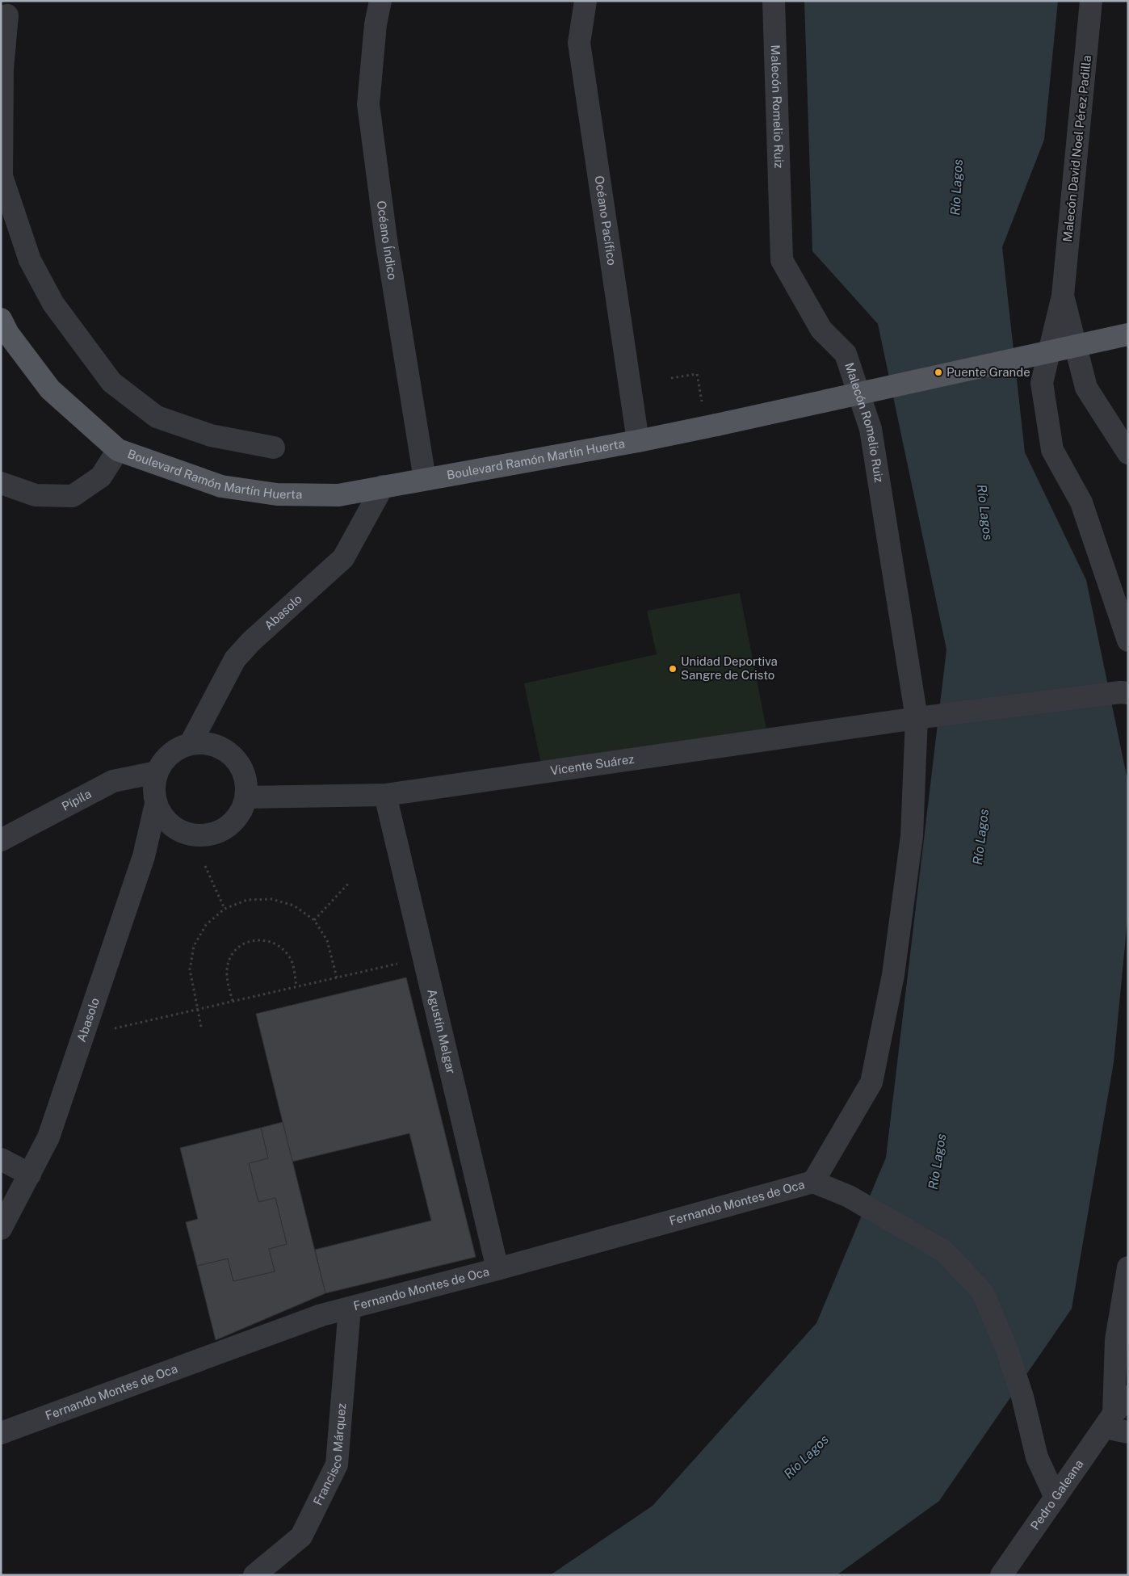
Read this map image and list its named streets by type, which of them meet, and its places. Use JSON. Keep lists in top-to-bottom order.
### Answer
{
  "streets": {
    "main road": ["Boulevard Ramón Martín Huerta"],
    "street": [
      "Malecón Romelio Ruiz",
      "Malecón David Noel Pérez Padilla",
      "Océano Pacífico",
      "Océano Índico",
      "Abasolo",
      "Vicente Suárez",
      "Pípila",
      "Agustín Melgar",
      "Fernando Montes de Oca",
      "Francisco Márquez",
      "Pedro Galeana"
    ]
  },
  "crossings": [
    ["Malecón Romelio Ruiz", "Vicente Suárez"],
    ["Malecón Romelio Ruiz", "Fernando Montes de Oca"],
    ["Océano Pacífico", "Boulevard Ramón Martín Huerta"],
    ["Océano Índico", "Boulevard Ramón Martín Huerta"],
    ["Boulevard Ramón Martín Huerta", "Abasolo"],
    ["Abasolo", "Vicente Suárez"],
    ["Abasolo", "Pípila"],
    ["Vicente Suárez", "Pípila"],
    ["Vicente Suárez", "Agustín Melgar"],
    ["Agustín Melgar", "Fernando Montes de Oca"],
    ["Fernando Montes de Oca", "Francisco Márquez"],
    ["Fernando Montes de Oca", "Pedro Galeana"]
  ],
  "water": ["Río Lagos"],
  "places": ["Puente Grande", "Unidad Deportiva Sangre de Cristo"]
}
